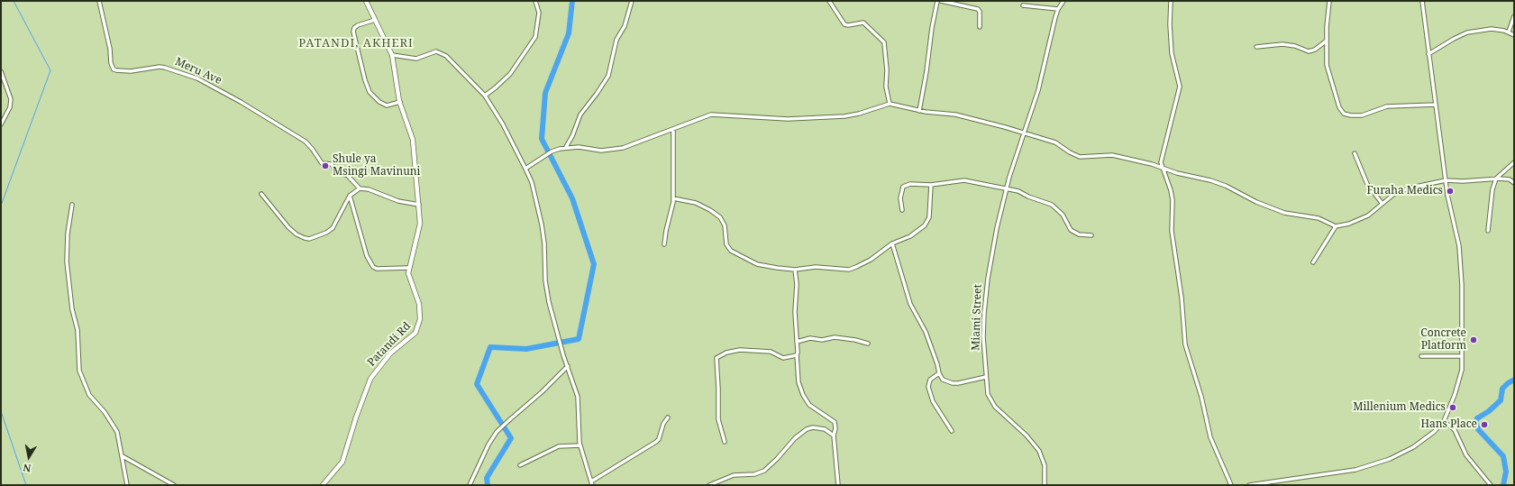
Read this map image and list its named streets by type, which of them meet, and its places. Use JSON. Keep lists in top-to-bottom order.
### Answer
{
  "streets": {
    "street": ["Meru Ave", "Miami Street", "Patandi Rd"]
  },
  "districts": ["PATANDI, AKHERI"],
  "places": [
    "Shule ya Msingi Mavinuni",
    "Furaha Medics",
    "Concrete Platform",
    "Millenium Medics",
    "Hans Place"
  ],
  "north": "bottom"
}
